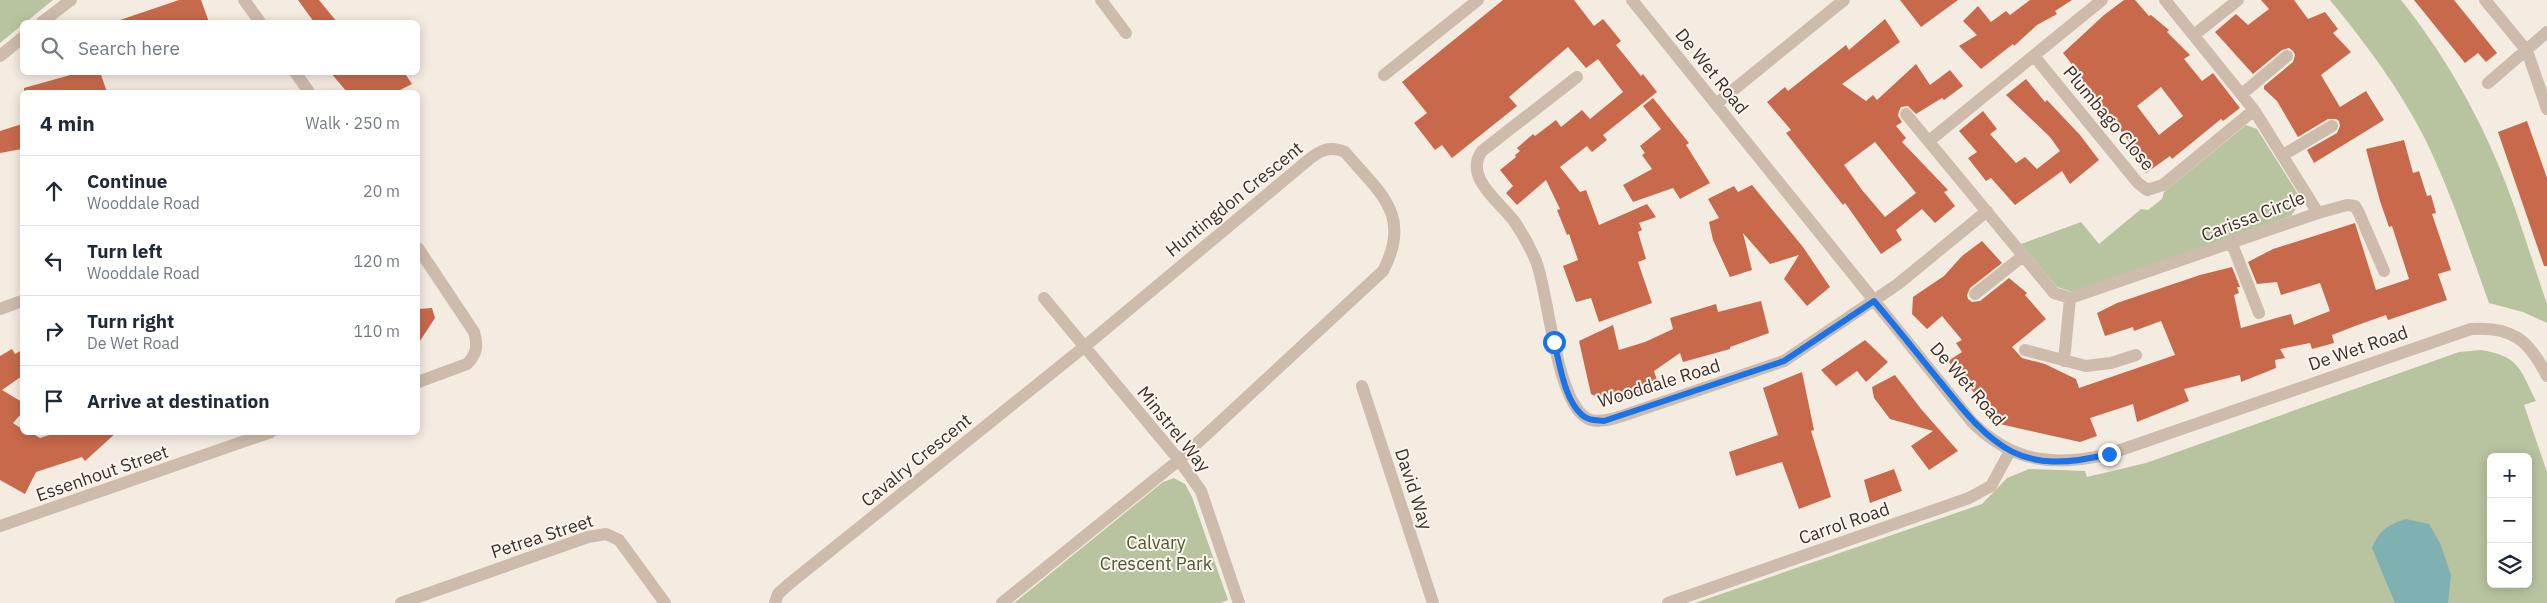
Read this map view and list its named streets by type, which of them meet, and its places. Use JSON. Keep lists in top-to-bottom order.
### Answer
{
  "streets": {
    "street": [
      "De Wet Road",
      "Plumbago Close",
      "Huntingdon Crescent",
      "Carissa Circle",
      "Wooddale Road",
      "Minstrel Way",
      "Cavalry Crescent",
      "Essenhout Street",
      "David Way",
      "Carrol Road",
      "Petrea Street"
    ]
  },
  "crossings": [
    ["De Wet Road", "Wooddale Road"],
    ["De Wet Road", "Carrol Road"],
    ["Plumbago Close", "Carissa Circle"],
    ["Huntingdon Crescent", "Minstrel Way"],
    ["Huntingdon Crescent", "Cavalry Crescent"],
    ["Minstrel Way", "Cavalry Crescent"]
  ],
  "parks": ["Calvary Crescent Park"],
  "page": {
    "search": "Search here",
    "heading": ["4 min", "Walk · 250 m"],
    "list": [
      ["Continue", "Wooddale Road", "20 m"],
      ["Turn left", "Wooddale Road", "120 m"],
      ["Turn right", "De Wet Road", "110 m"],
      "Arrive at destination"
    ],
    "map_buttons": ["+", "−"]
  }
}
